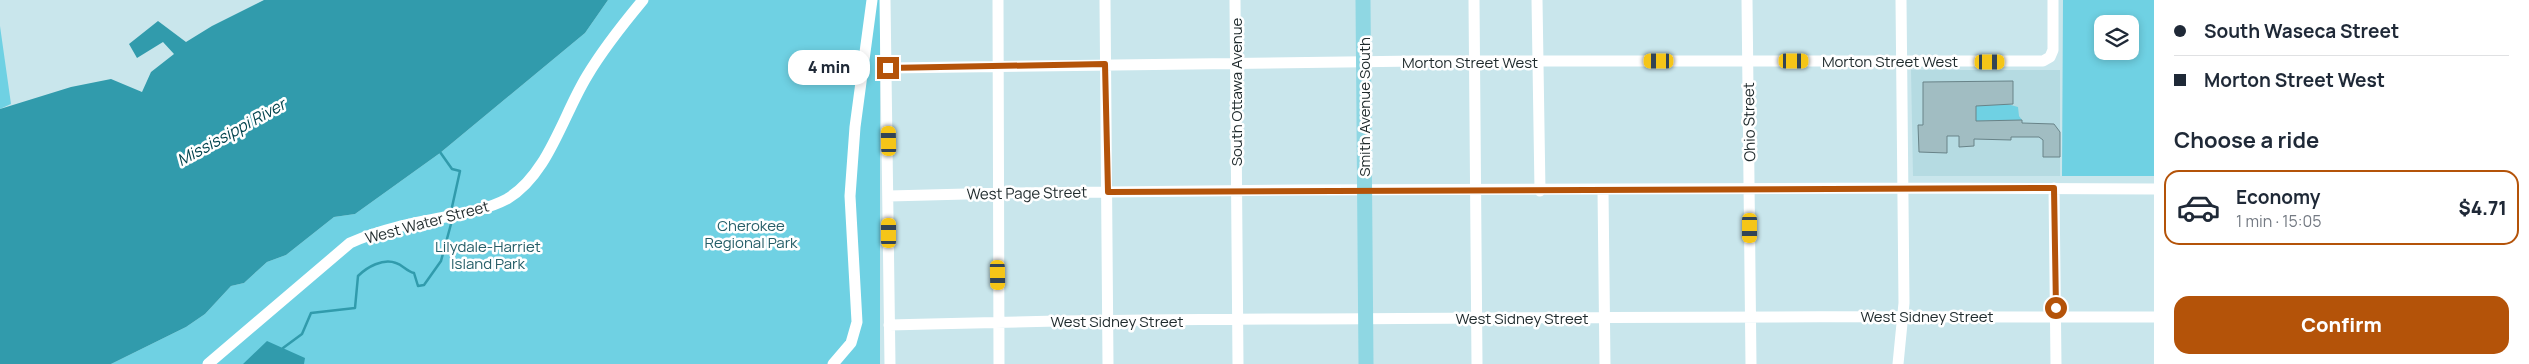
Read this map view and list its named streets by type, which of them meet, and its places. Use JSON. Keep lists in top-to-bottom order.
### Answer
{
  "streets": {
    "main road": ["Smith Avenue South"],
    "street": [
      "Morton Street West",
      "South Ottawa Avenue",
      "Ohio Street",
      "West Page Street",
      "West Water Street",
      "West Sidney Street"
    ]
  },
  "crossings": [
    ["Morton Street West", "South Ottawa Avenue"],
    ["Morton Street West", "Smith Avenue South"],
    ["Morton Street West", "Ohio Street"],
    ["South Ottawa Avenue", "West Page Street"],
    ["South Ottawa Avenue", "West Sidney Street"],
    ["Smith Avenue South", "West Page Street"],
    ["Smith Avenue South", "West Sidney Street"],
    ["Ohio Street", "West Page Street"],
    ["Ohio Street", "West Sidney Street"]
  ],
  "water": ["Mississippi River"],
  "parks": ["Cherokee Regional Park", "Lilydale-Harriet Island Park"],
  "page": {
    "banner": ["South Waseca Street", "Morton Street West"],
    "bubble": "4 min",
    "heading": "Choose a ride",
    "list": [
      {
        "name": "Economy",
        "note": "1 min · 15:05",
        "value": "$4.71"
      }
    ],
    "buttons": "Confirm"
  }
}
